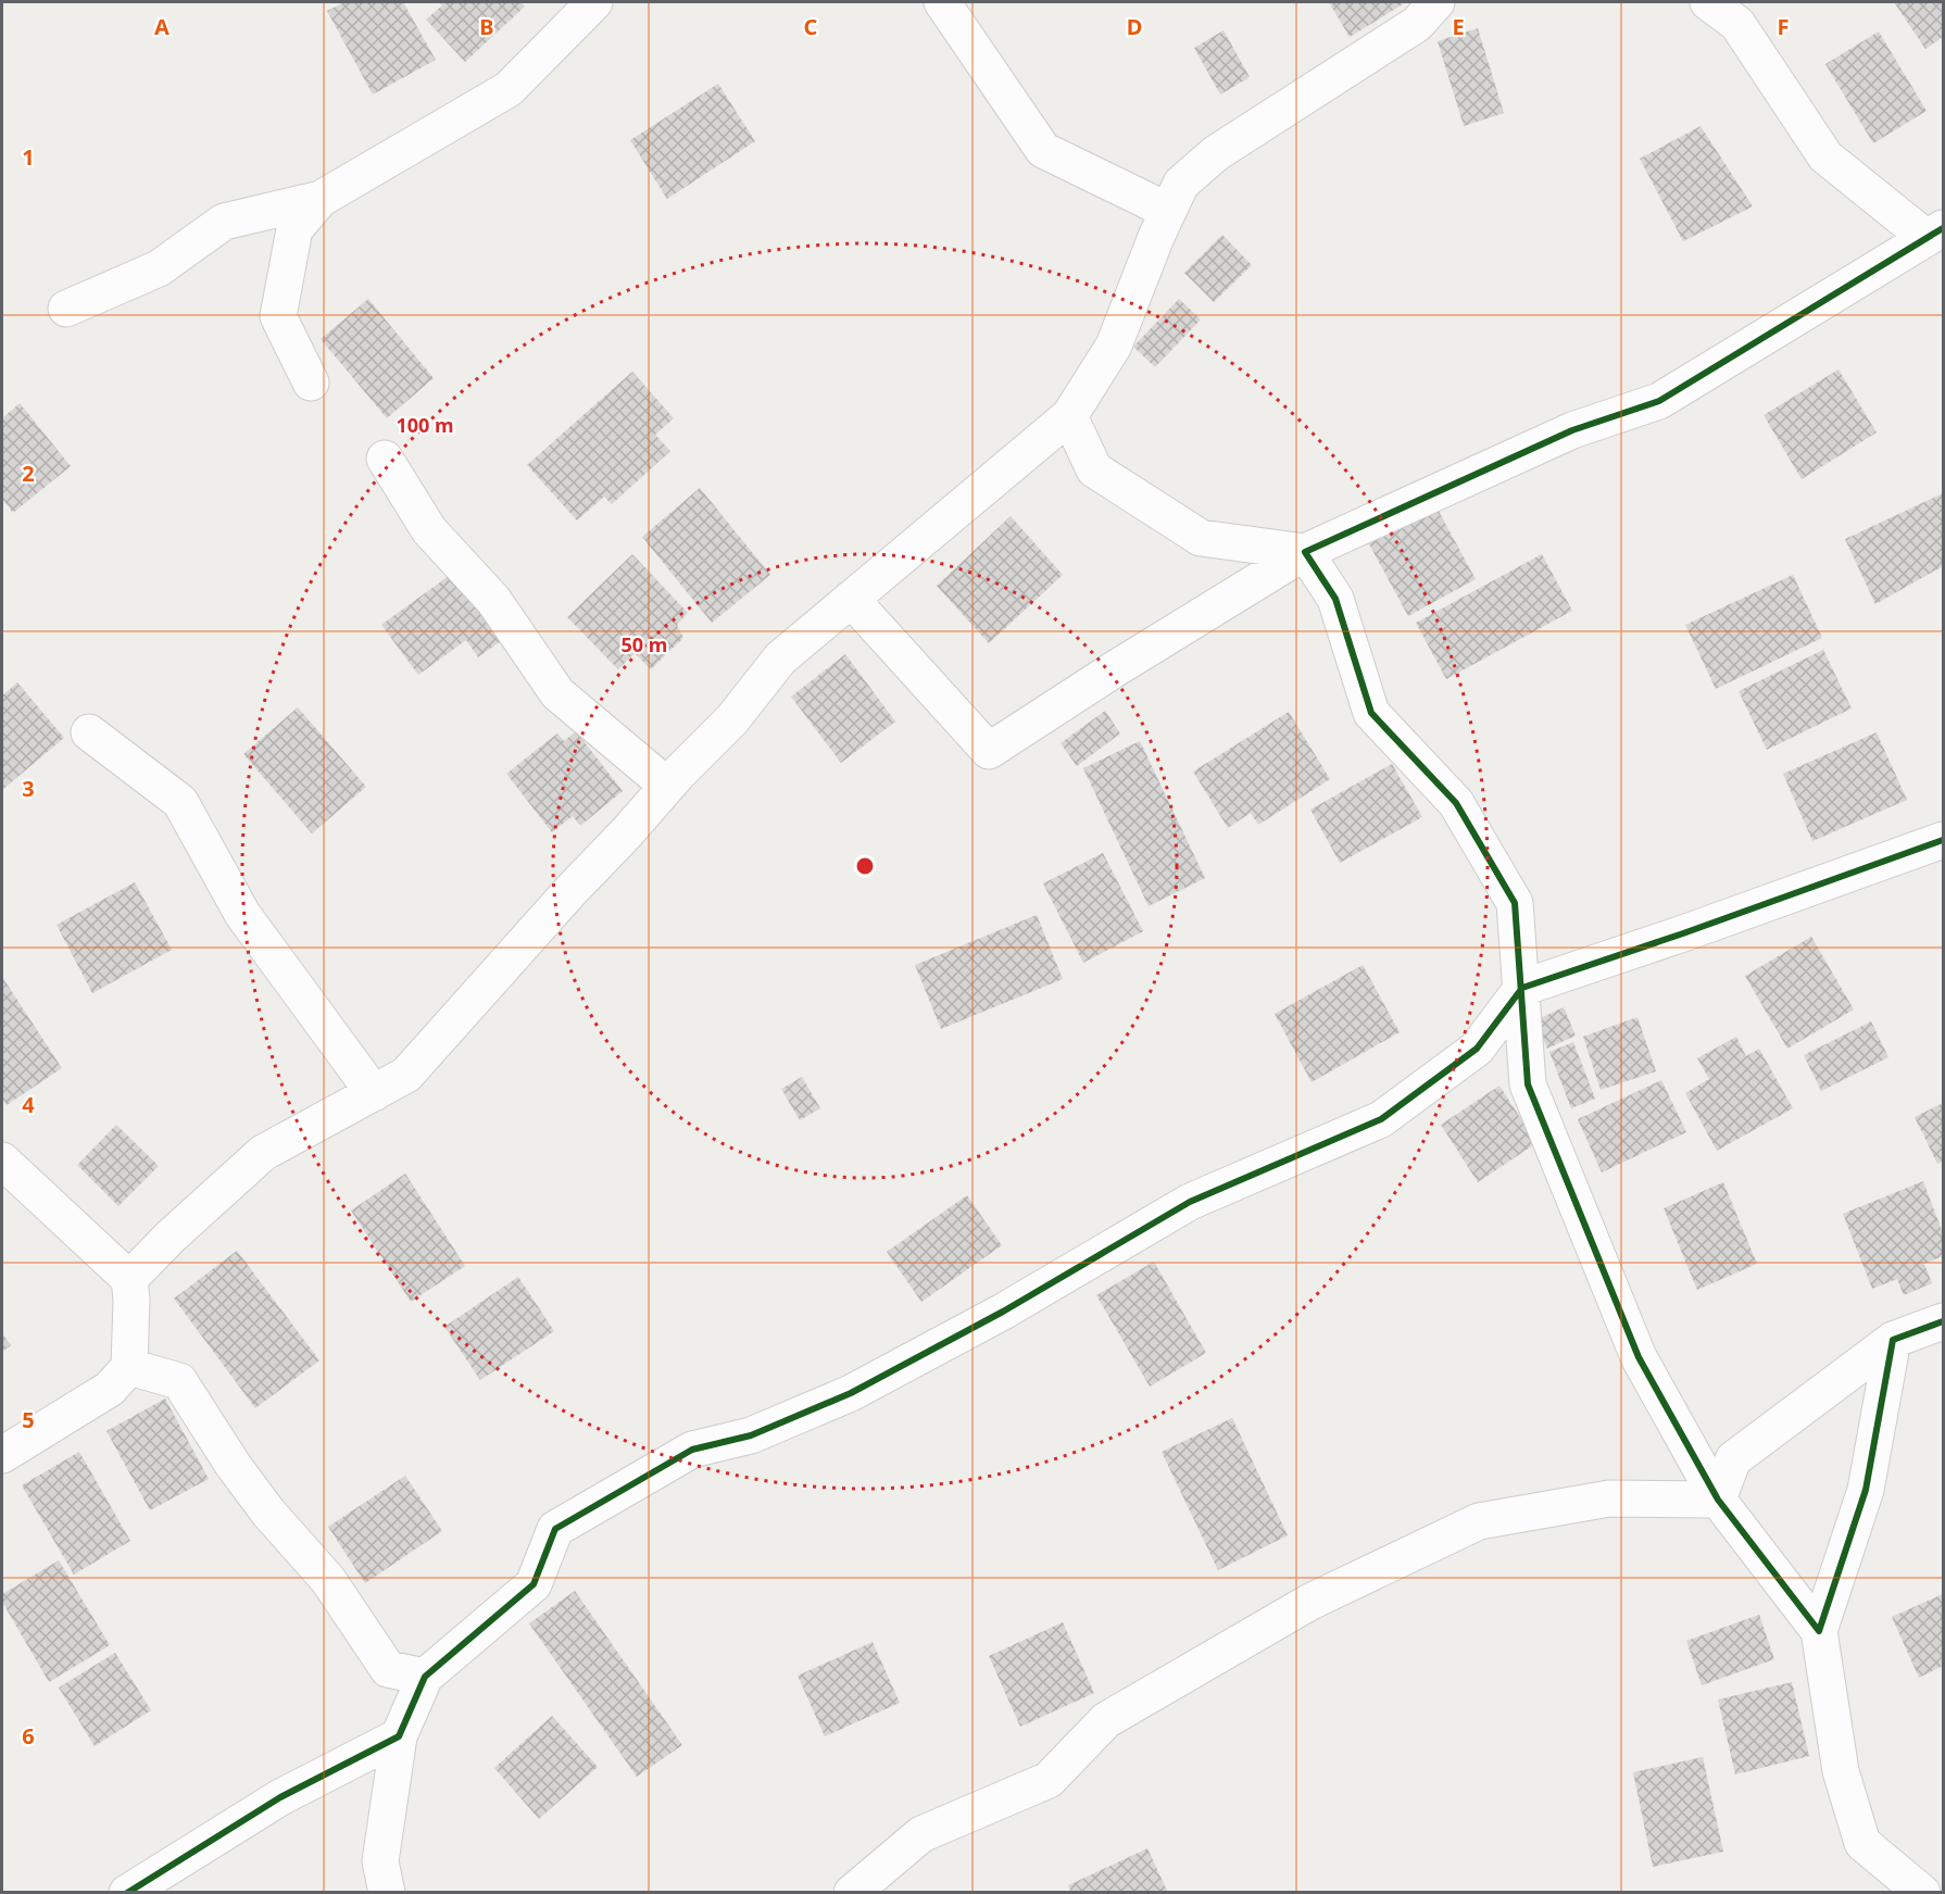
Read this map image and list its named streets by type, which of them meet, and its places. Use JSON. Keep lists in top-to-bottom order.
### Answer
{
  "grid": {
    "columns": [
      "A",
      "B",
      "C",
      "D",
      "E",
      "F"
    ],
    "rows": [
      "1",
      "2",
      "3",
      "4",
      "5",
      "6"
    ]
  },
  "rings": ["100 m", "50 m"]
}
